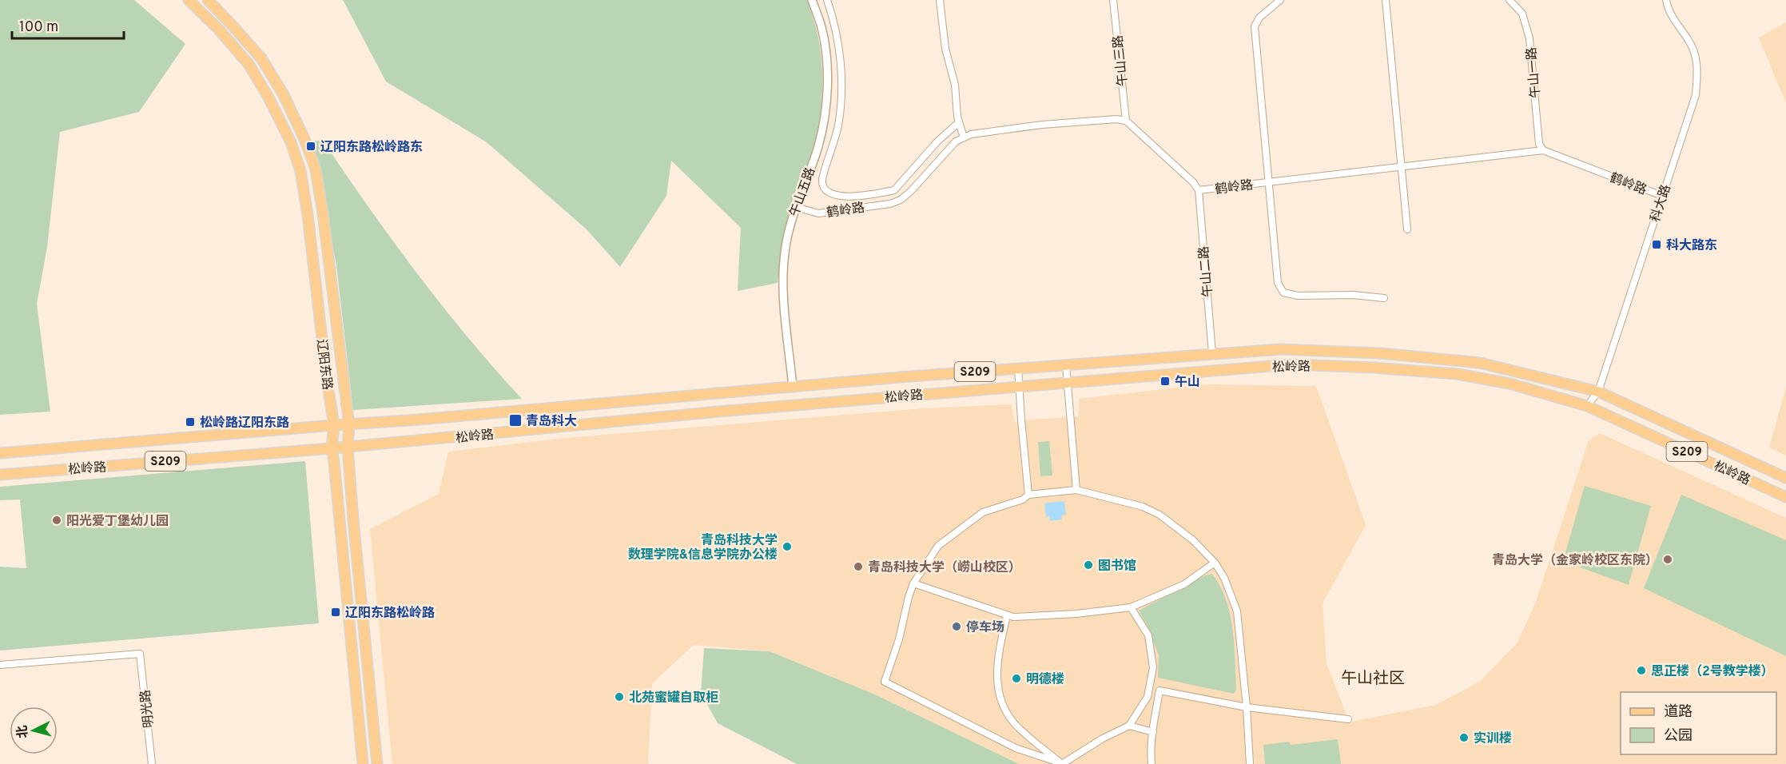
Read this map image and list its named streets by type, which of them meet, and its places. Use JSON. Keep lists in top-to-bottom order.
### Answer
{
  "streets": {
    "main road": ["辽阳东路", "松岭路", "S209"],
    "street": [
      "午山三路",
      "午山一路",
      "鹤岭路",
      "午山五路",
      "科大路",
      "午山二路",
      "明光路"
    ]
  },
  "crossings": [
    ["午山三路", "鹤岭路"],
    ["午山一路", "鹤岭路"],
    ["鹤岭路", "午山五路"],
    ["鹤岭路", "科大路"],
    ["鹤岭路", "午山二路"],
    ["午山五路", "松岭路"],
    ["科大路", "松岭路"],
    ["午山二路", "松岭路"],
    ["辽阳东路", "松岭路"]
  ],
  "districts": ["午山社区"],
  "places": {
    "transit": [
      "辽阳东路松岭路东",
      "科大路东",
      "午山",
      "青岛科大",
      "松岭路辽阳东路",
      "辽阳东路松岭路"
    ],
    "other": [
      "阳光爱丁堡幼儿园",
      "青岛科技大学 数理学院&信息学院办公楼",
      "青岛大学（金家岭校区东院）",
      "图书馆",
      "青岛科技大学（崂山校区）",
      "停车场",
      "思正楼（2号教学楼）",
      "明德楼",
      "北苑蜜罐自取柜",
      "实训楼"
    ]
  },
  "legend": ["道路", "公园"],
  "scale_bar": "100 m",
  "north": "left"
}
